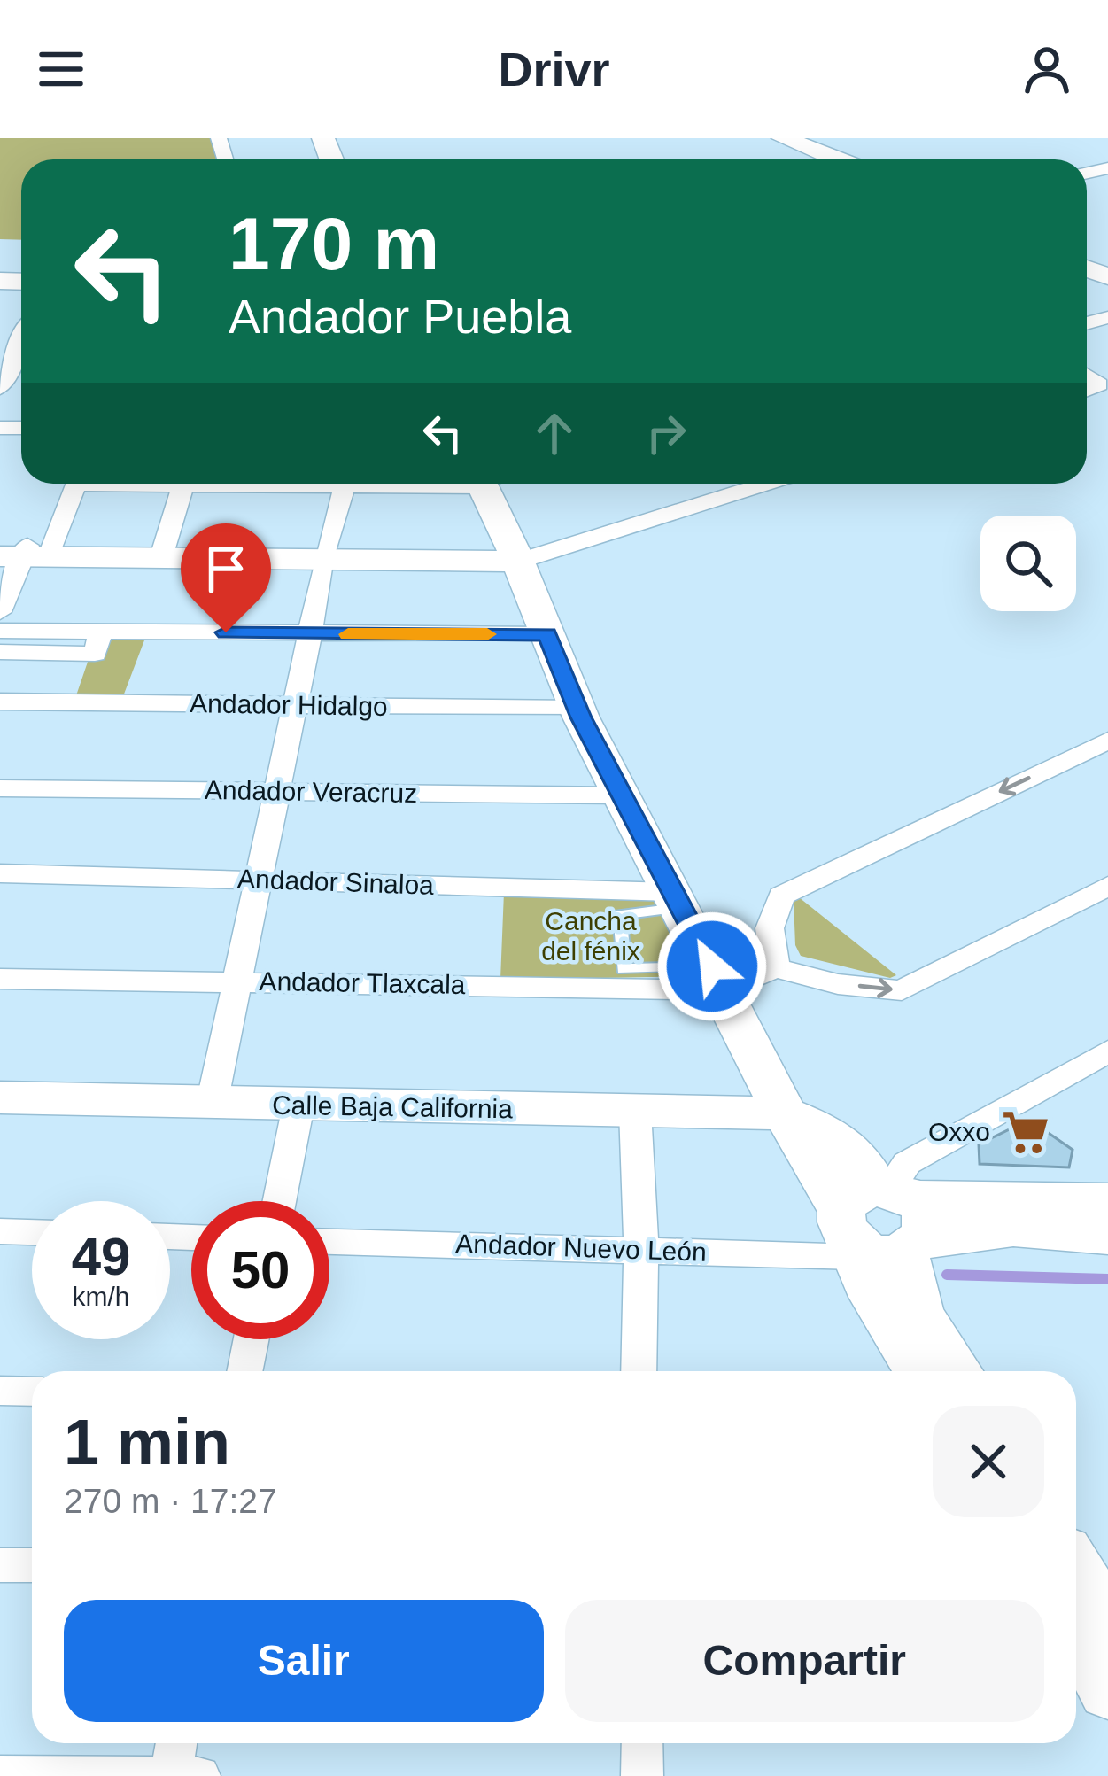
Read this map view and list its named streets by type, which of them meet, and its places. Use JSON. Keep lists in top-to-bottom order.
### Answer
{
  "streets": {
    "main road": ["Calle Baja California"],
    "street": [
      "Andador Hidalgo",
      "Andador Veracruz",
      "Andador Sinaloa",
      "Andador Tlaxcala",
      "Andador Nuevo León"
    ]
  },
  "parks": ["Cancha del fénix"],
  "places": {
    "supermarket": ["Oxxo"]
  },
  "page": {
    "header": "Drivr",
    "turn": ["170 m", "Andador Puebla"],
    "speed": "49 km/h",
    "limit": "50",
    "heading": ["1 min", "270 m · 17:27"],
    "buttons": ["Salir", "Compartir"]
  }
}
